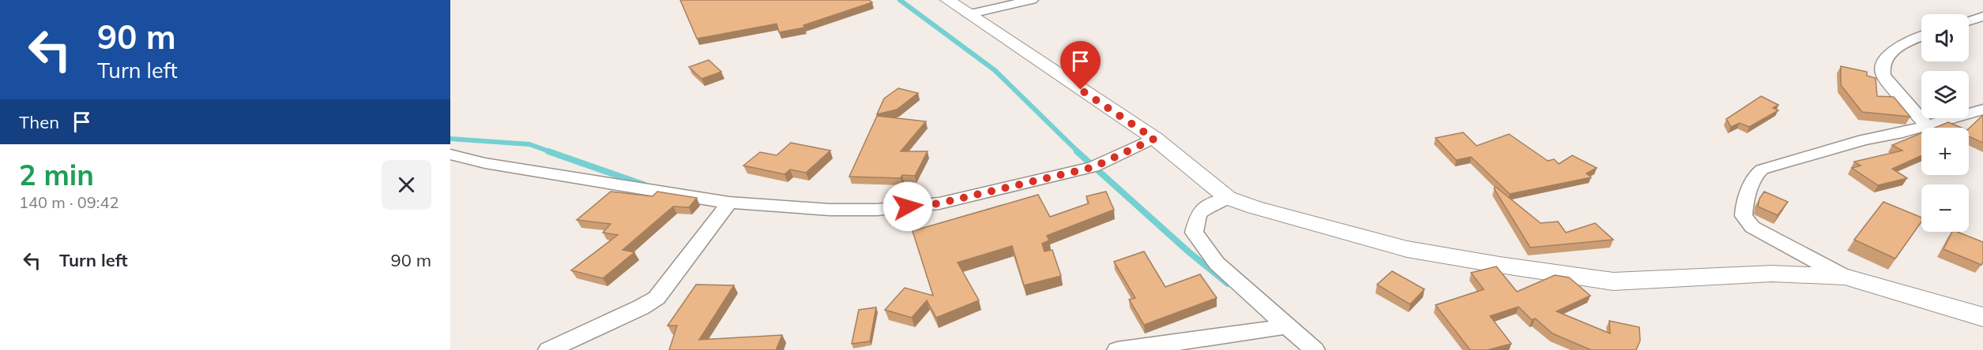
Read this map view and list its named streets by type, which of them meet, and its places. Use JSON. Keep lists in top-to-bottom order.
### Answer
{
  "page": {
    "turn": ["90 m", "Turn left"],
    "map_buttons": ["+", "−"],
    "then": "Then",
    "heading": ["2 min", "140 m · 09:42"],
    "list": [
      {
        "name": "Turn left",
        "value": "90 m"
      }
    ]
  }
}
